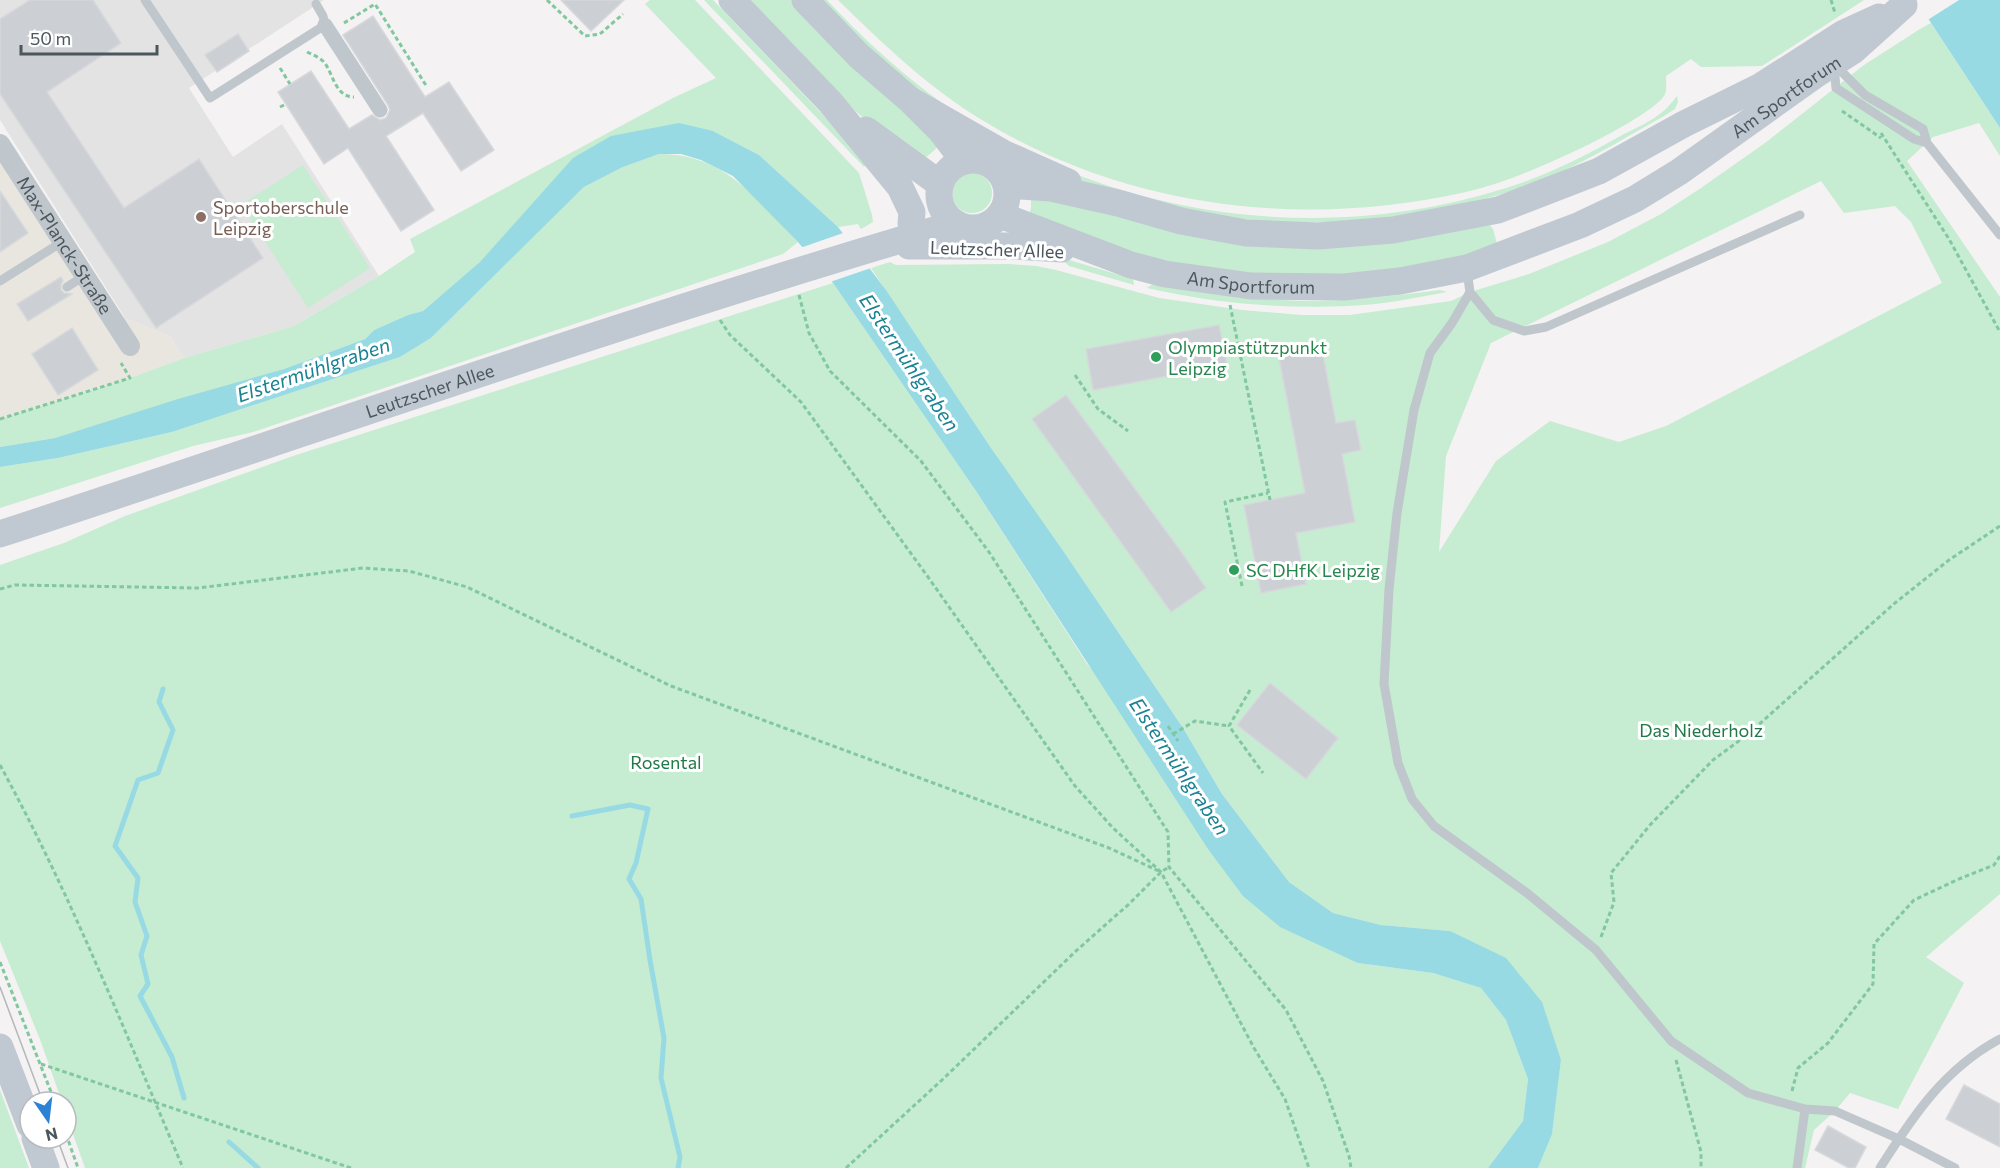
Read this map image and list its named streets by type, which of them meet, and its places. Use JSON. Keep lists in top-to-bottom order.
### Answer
{
  "streets": {
    "main road": ["Am Sportforum", "Leutzscher Allee"],
    "street": ["Max-Planck-Straße"]
  },
  "crossings": [
    ["Am Sportforum", "Leutzscher Allee"]
  ],
  "water": ["Elstermühlgraben"],
  "parks": ["Das Niederholz", "Rosental"],
  "places": ["Sportoberschule Leipzig", "Olympiastützpunkt Leipzig", "SC DHfK Leipzig"],
  "scale_bar": "50 m",
  "north": "bottom"
}
